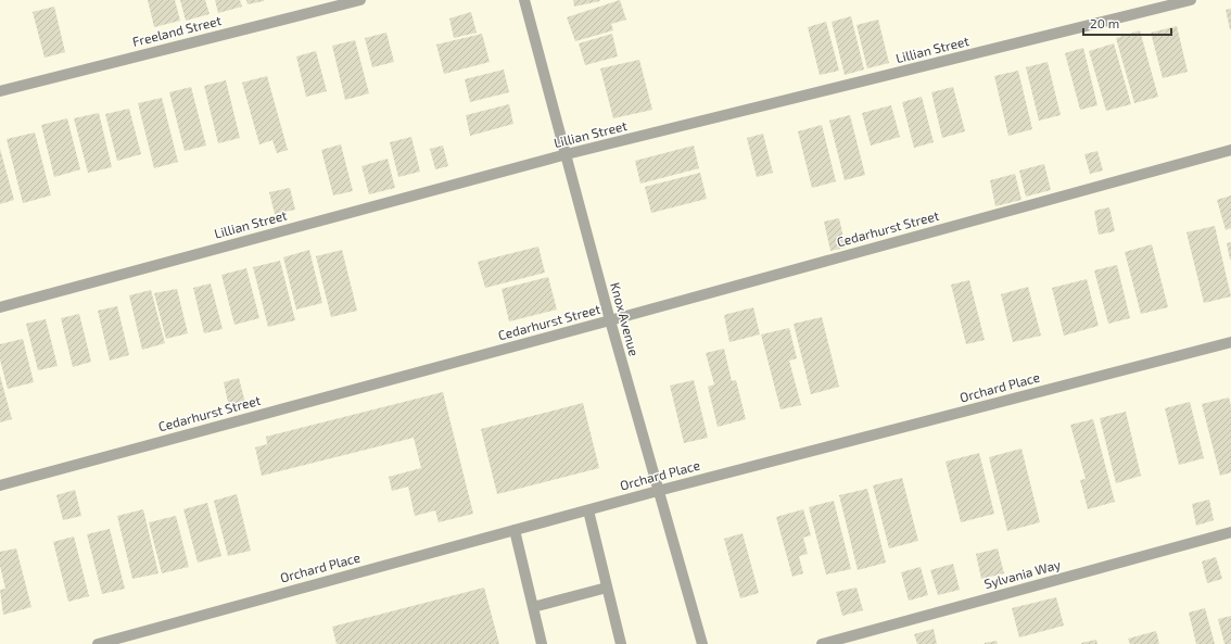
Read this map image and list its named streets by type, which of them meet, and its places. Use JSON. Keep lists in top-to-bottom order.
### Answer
{
  "streets": {
    "street": [
      "Freeland Street",
      "Lillian Street",
      "Cedarhurst Street",
      "Knox Avenue",
      "Orchard Place",
      "Sylvania Way"
    ]
  },
  "crossings": [
    ["Lillian Street", "Knox Avenue"],
    ["Cedarhurst Street", "Knox Avenue"],
    ["Knox Avenue", "Orchard Place"]
  ],
  "scale_bar": "20 m"
}
